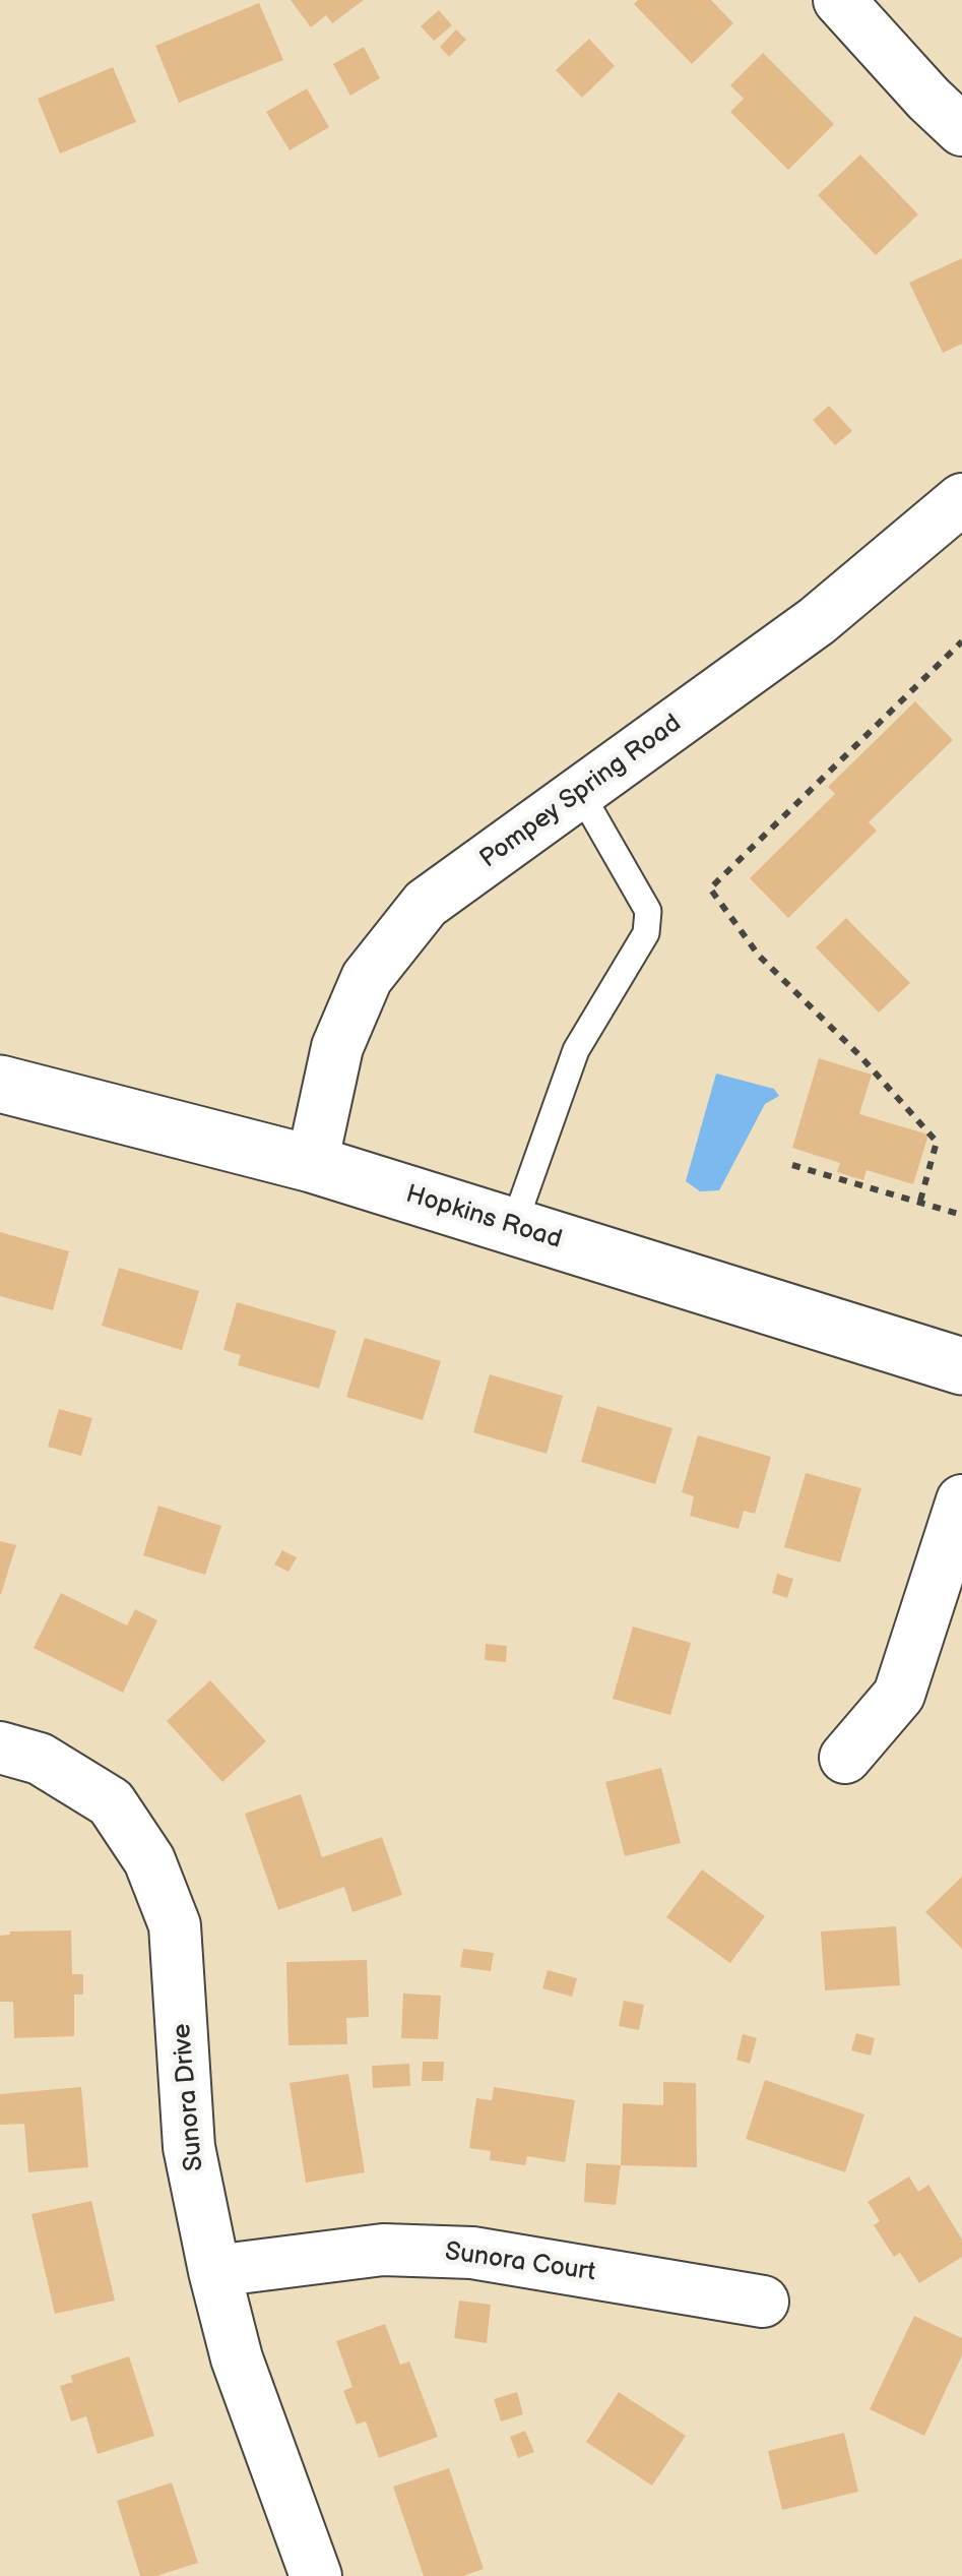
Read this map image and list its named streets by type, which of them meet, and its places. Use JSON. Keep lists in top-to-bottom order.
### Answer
{
  "streets": {
    "main road": ["Hopkins Road"],
    "street": ["Pompey Spring Road", "Sunora Drive", "Sunora Court"]
  },
  "crossings": [
    ["Pompey Spring Road", "Hopkins Road"],
    ["Sunora Drive", "Sunora Court"]
  ]
}
